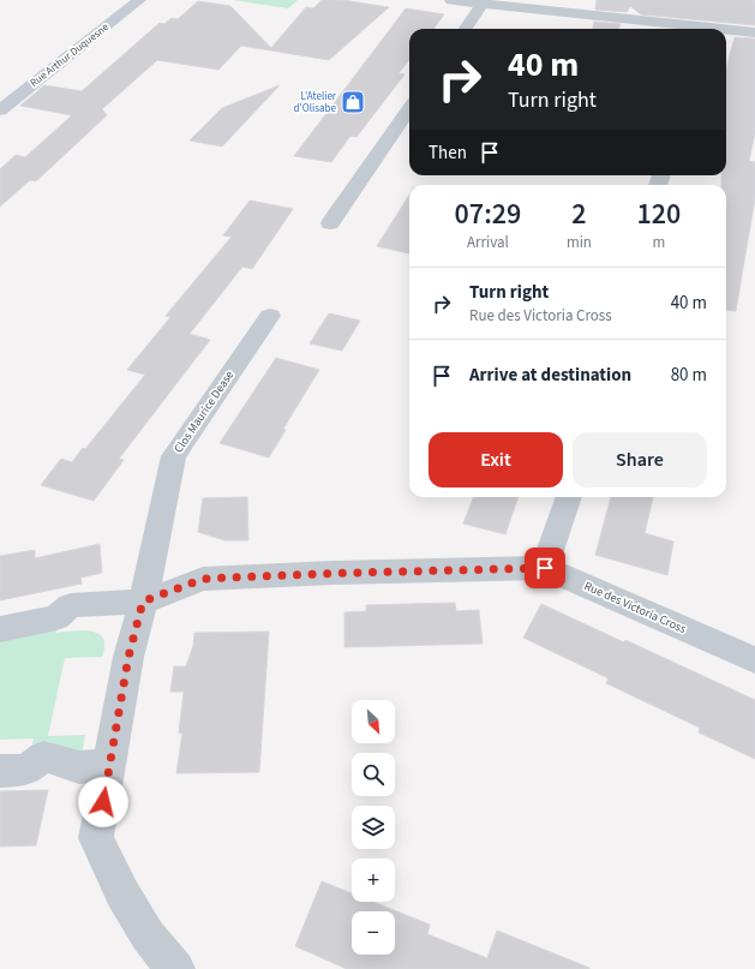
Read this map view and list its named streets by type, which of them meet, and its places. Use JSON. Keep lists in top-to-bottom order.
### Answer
{
  "streets": {
    "main road": ["Rue Arthur Duquesne"],
    "street": ["Clos Maurice Dease", "Rue des Victoria Cross"]
  },
  "crossings": [
    ["Clos Maurice Dease", "Rue des Victoria Cross"]
  ],
  "places": {
    "shop": ["L'Atelier d'Olisabe"]
  },
  "north": "bottom right",
  "page": {
    "turn": ["40 m", "Turn right"],
    "then": "Then",
    "eta": [
      "07:29",
      "Arrival",
      "2",
      "min",
      "120",
      "m"
    ],
    "list": [
      {
        "name": "Turn right",
        "note": "Rue des Victoria Cross",
        "value": "40 m"
      },
      {
        "name": "Arrive at destination",
        "value": "80 m"
      }
    ],
    "buttons": ["Exit", "Share"],
    "map_buttons": ["+", "−"]
  }
}
